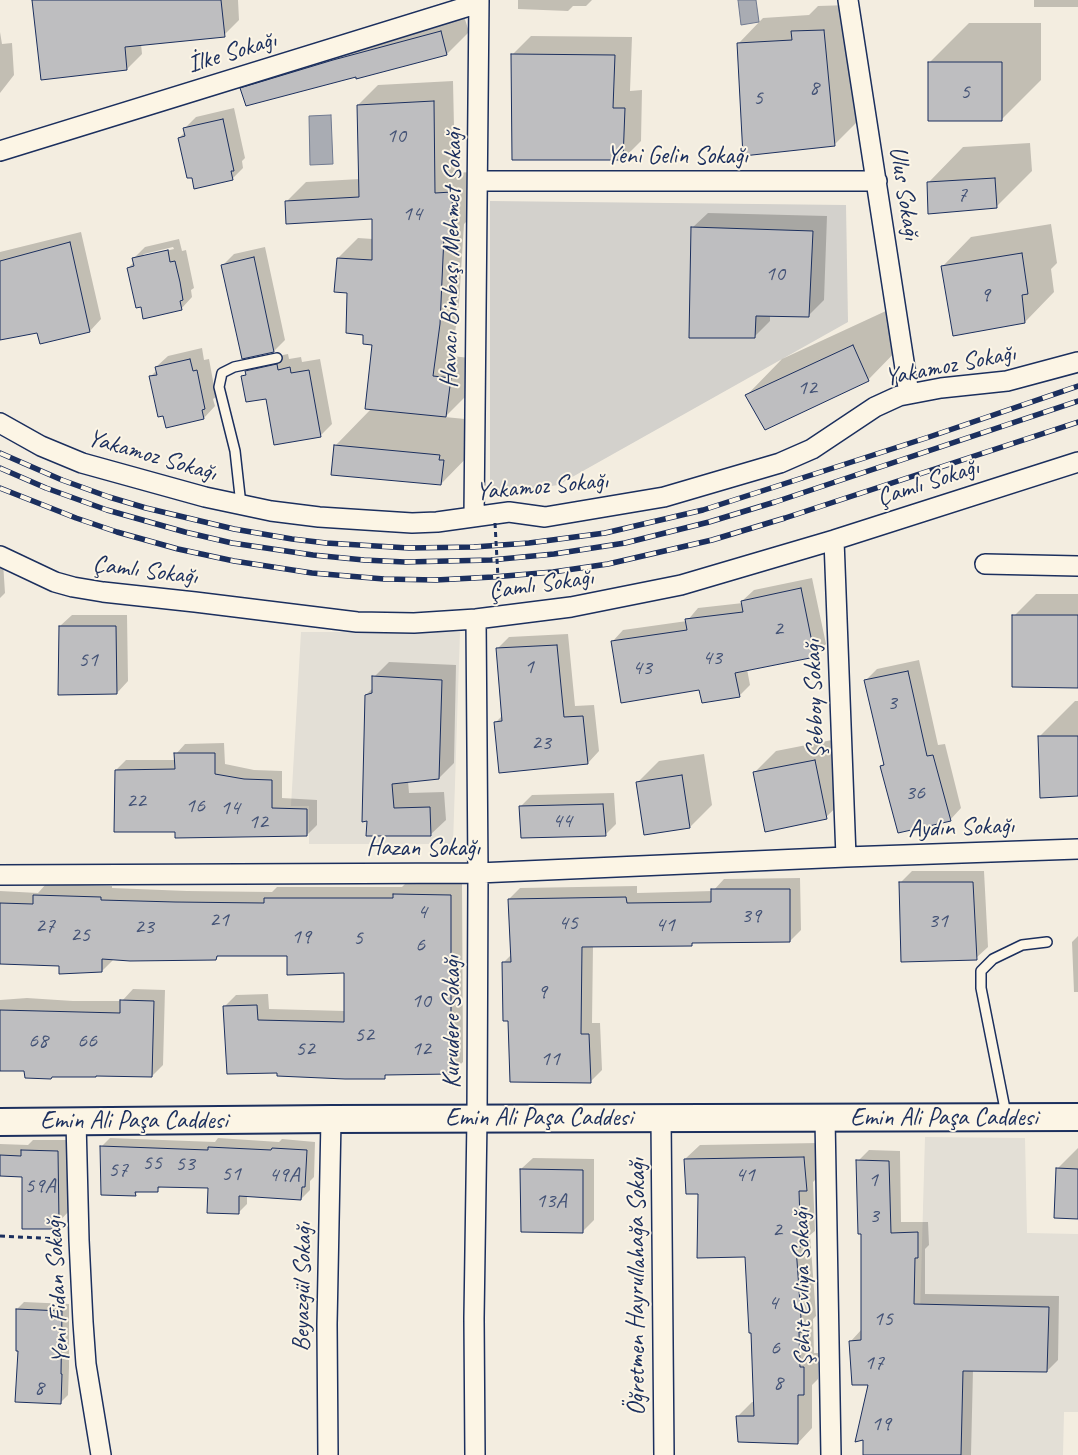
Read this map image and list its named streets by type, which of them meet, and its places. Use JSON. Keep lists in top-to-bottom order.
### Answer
{
  "streets": {
    "street": [
      "İlke Sokağı",
      "Yeni Gelin Sokağı",
      "Ulus Sokağı",
      "Havacı Binbaşı Mehmet Sokağı",
      "Yakamoz Sokağı",
      "Çamlı Sokağı",
      "Şebboy Sokağı",
      "Aydın Sokağı",
      "Hazan Sokağı",
      "Kurudere Sokağı",
      "Emin Ali Paşa Caddesi",
      "Beyazgül Sokağı",
      "Öğretmen Hayrullahağa Sokağı",
      "Şehit Evliya Sokağı",
      "Yeni Fidan Sokağı"
    ]
  },
  "crossings": [
    ["İlke Sokağı", "Havacı Binbaşı Mehmet Sokağı"],
    ["Yeni Gelin Sokağı", "Ulus Sokağı"],
    ["Yeni Gelin Sokağı", "Havacı Binbaşı Mehmet Sokağı"],
    ["Ulus Sokağı", "Yakamoz Sokağı"],
    ["Havacı Binbaşı Mehmet Sokağı", "Yakamoz Sokağı"],
    ["Çamlı Sokağı", "Şebboy Sokağı"],
    ["Çamlı Sokağı", "Kurudere Sokağı"],
    ["Şebboy Sokağı", "Aydın Sokağı"],
    ["Şebboy Sokağı", "Hazan Sokağı"],
    ["Aydın Sokağı", "Hazan Sokağı"],
    ["Hazan Sokağı", "Kurudere Sokağı"],
    ["Kurudere Sokağı", "Emin Ali Paşa Caddesi"],
    ["Emin Ali Paşa Caddesi", "Beyazgül Sokağı"],
    ["Emin Ali Paşa Caddesi", "Öğretmen Hayrullahağa Sokağı"],
    ["Emin Ali Paşa Caddesi", "Şehit Evliya Sokağı"],
    ["Emin Ali Paşa Caddesi", "Yeni Fidan Sokağı"]
  ],
  "house_numbers": [
    "8",
    "5",
    "5",
    "10",
    "7",
    "14",
    "10",
    "9",
    "12",
    "2",
    "43",
    "51",
    "1",
    "43",
    "3",
    "23",
    "36",
    "22",
    "16",
    "14",
    "44",
    "12",
    "4",
    "39",
    "21",
    "31",
    "45",
    "41",
    "27",
    "23",
    "25",
    "19",
    "5",
    "6",
    "9",
    "10",
    "52",
    "68",
    "66",
    "52",
    "12",
    "11",
    "55",
    "53",
    "57",
    "51",
    "49A",
    "41",
    "1",
    "59A",
    "13A",
    "3",
    "2",
    "4",
    "15",
    "6",
    "17",
    "8",
    "8",
    "19"
  ]
}
